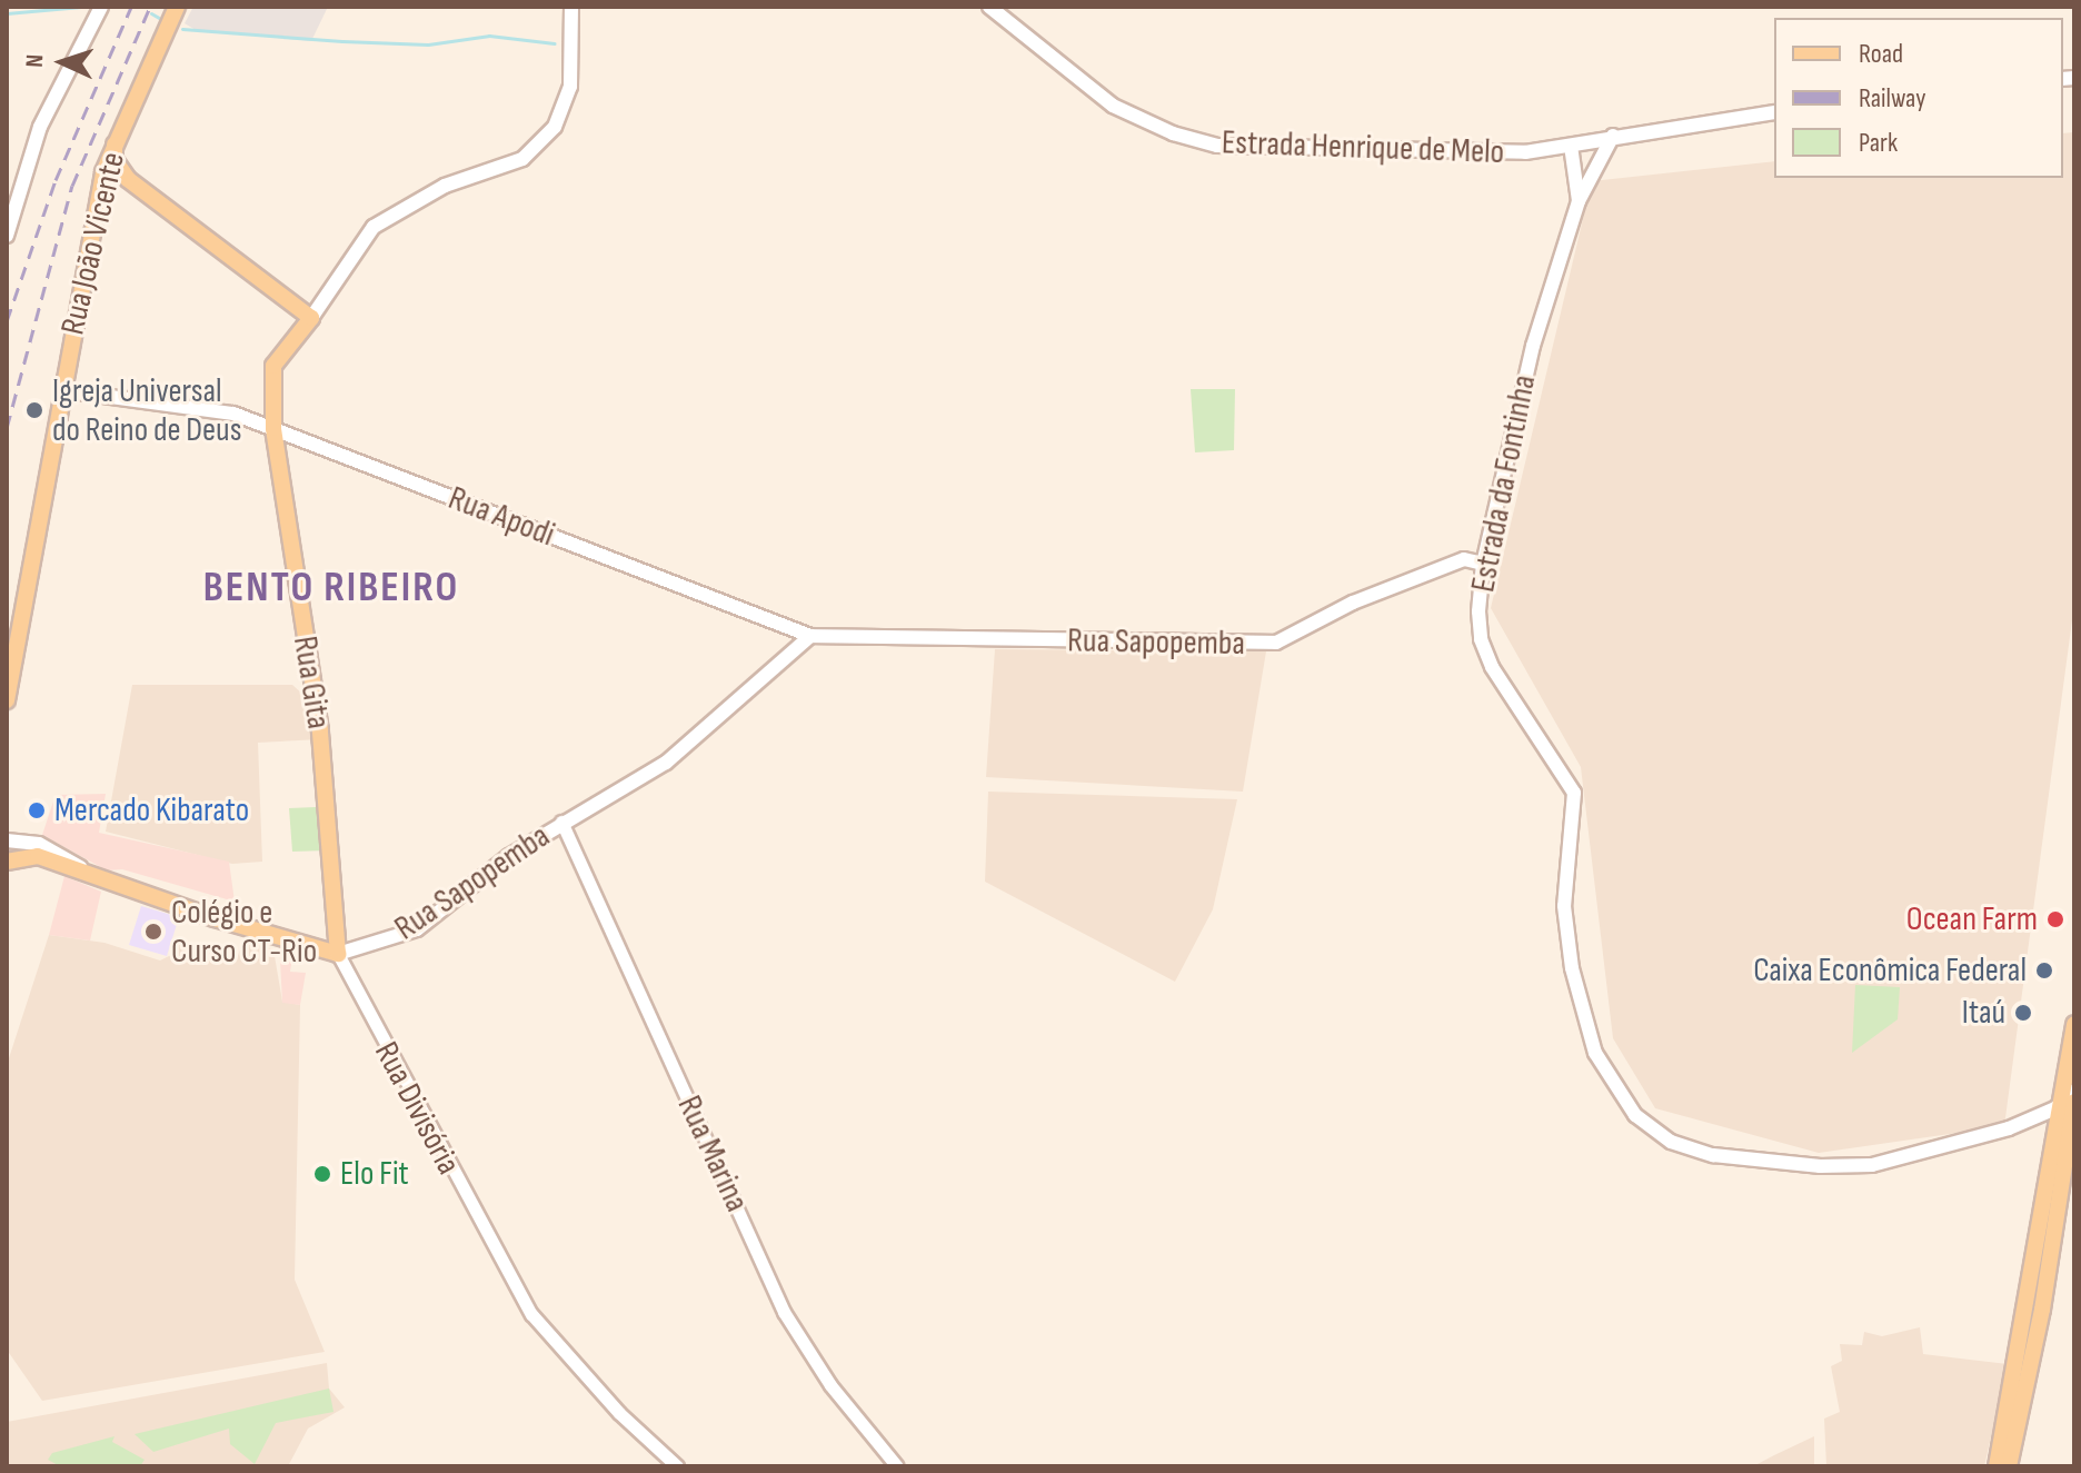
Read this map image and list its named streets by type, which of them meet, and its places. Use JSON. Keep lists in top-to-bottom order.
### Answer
{
  "streets": {
    "main road": [
      "Estrada Henrique de Melo",
      "Rua João Vicente",
      "Estrada da Fontinha",
      "Rua Apodi",
      "Rua Sapopemba",
      "Rua Gita"
    ],
    "street": ["Rua Divisória", "Rua Marina"]
  },
  "crossings": [
    ["Estrada Henrique de Melo", "Estrada da Fontinha"],
    ["Rua João Vicente", "Rua Apodi"],
    ["Estrada da Fontinha", "Rua Sapopemba"],
    ["Rua Apodi", "Rua Sapopemba"],
    ["Rua Apodi", "Rua Gita"],
    ["Rua Sapopemba", "Rua Gita"],
    ["Rua Sapopemba", "Rua Divisória"],
    ["Rua Sapopemba", "Rua Marina"],
    ["Rua Gita", "Rua Divisória"]
  ],
  "districts": ["BENTO RIBEIRO"],
  "places": [
    "Igreja Universal do Reino de Deus",
    "Mercado Kibarato",
    "Ocean Farm",
    "Colégio e Curso CT-Rio",
    "Caixa Econômica Federal",
    "Itaú",
    "Elo Fit"
  ],
  "legend": ["Road", "Railway", "Park"],
  "north": "left"
}
